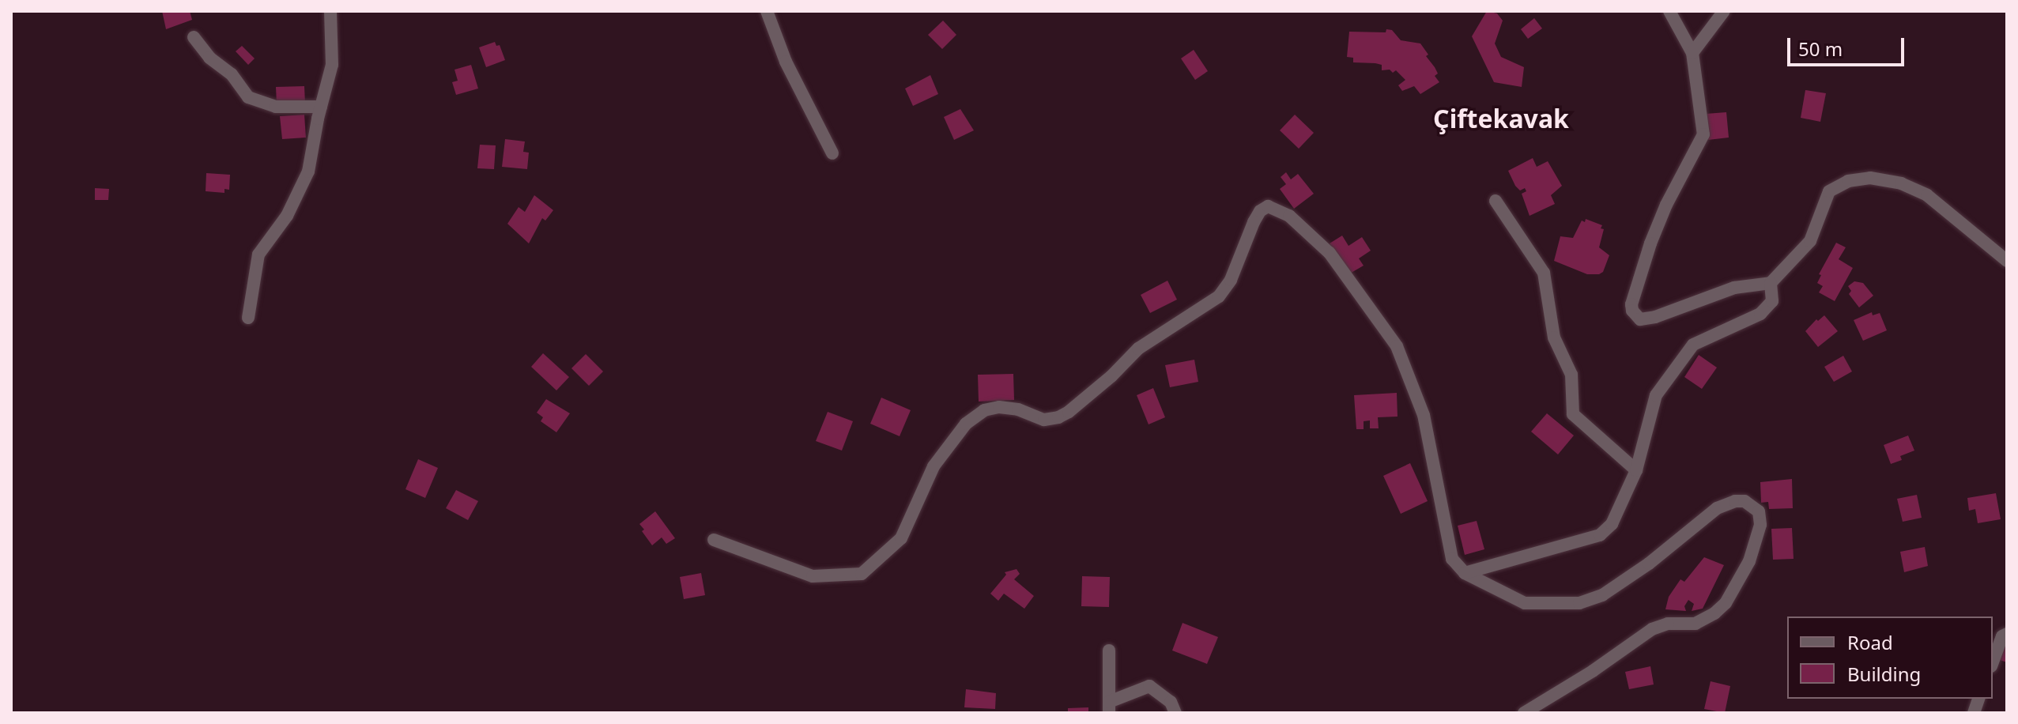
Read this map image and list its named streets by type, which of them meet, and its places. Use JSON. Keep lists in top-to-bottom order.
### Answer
{
  "districts": ["Çiftekavak"],
  "legend": ["Road", "Building"],
  "scale_bar": "50 m"
}
